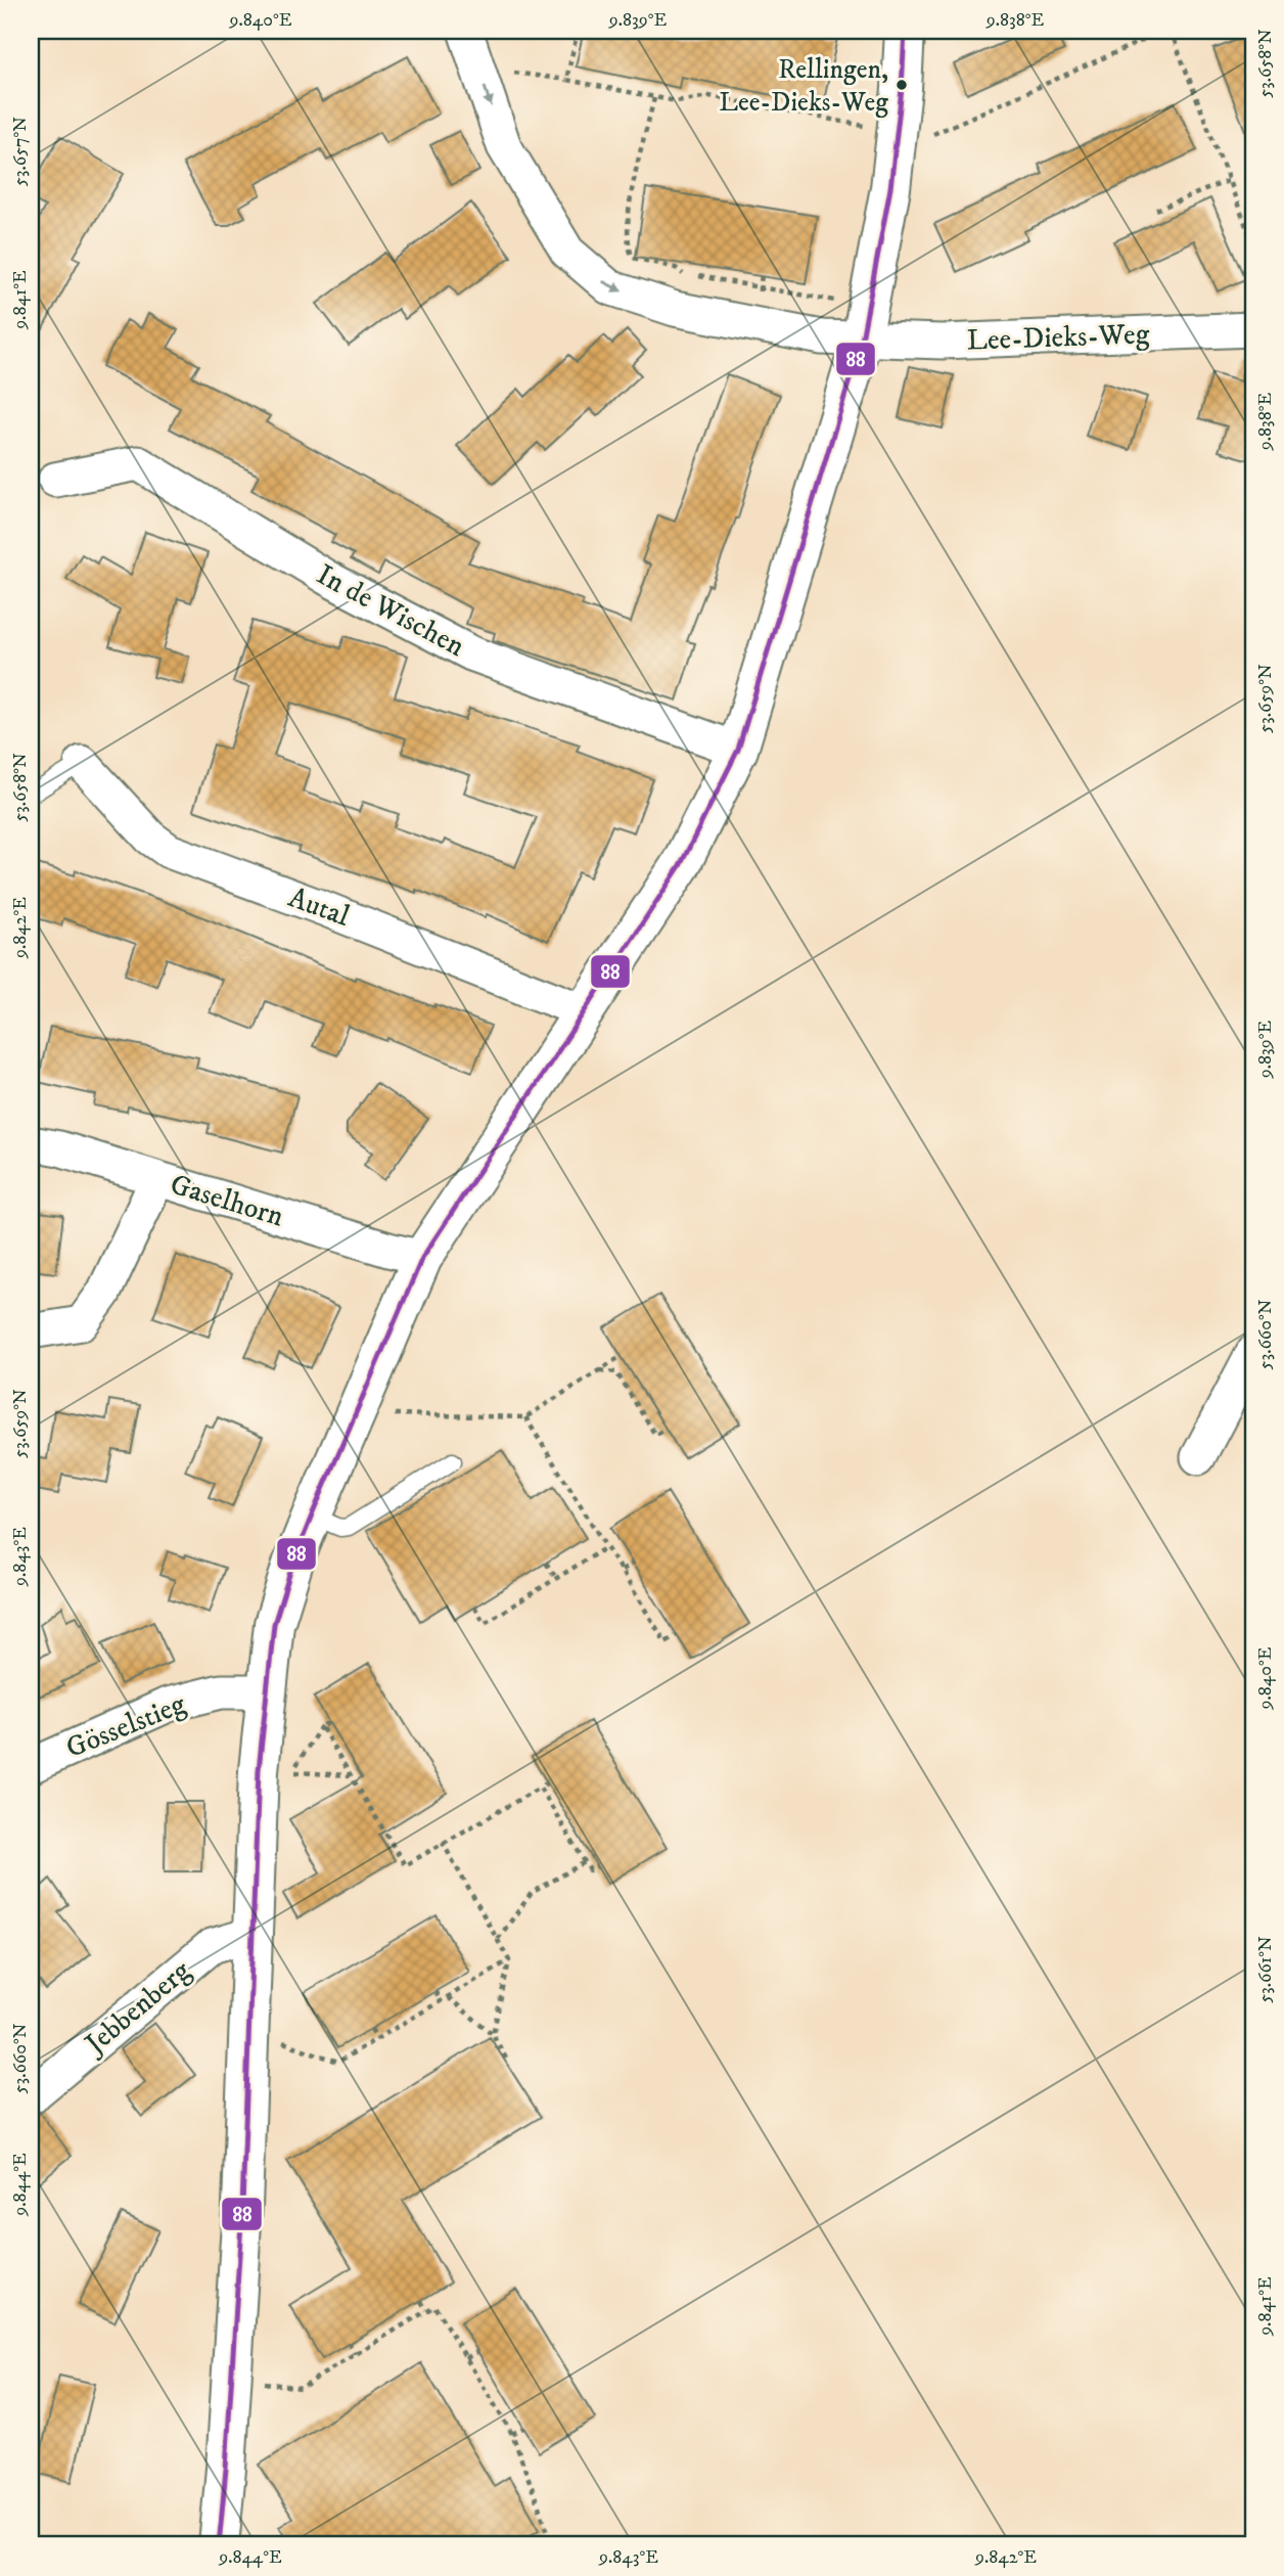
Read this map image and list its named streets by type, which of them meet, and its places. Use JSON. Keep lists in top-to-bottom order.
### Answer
{
  "streets": {
    "street": [
      "Lee-Dieks-Weg",
      "In de Wischen",
      "Autal",
      "Gaselhorn",
      "Gösselstieg",
      "Jebbenberg"
    ]
  },
  "one_way": ["Lee-Dieks-Weg"],
  "places": ["Rellingen, Lee-Dieks-Weg"],
  "lines": ["transit line 88"],
  "coordinates": [
    "9.840°E",
    "9.839°E",
    "9.838°E",
    "53.658°N",
    "53.657°N",
    "9.841°E",
    "53.659°N",
    "9.842°E",
    "53.660°N",
    "9.843°E",
    "53.661°N",
    "9.844°E"
  ]
}
